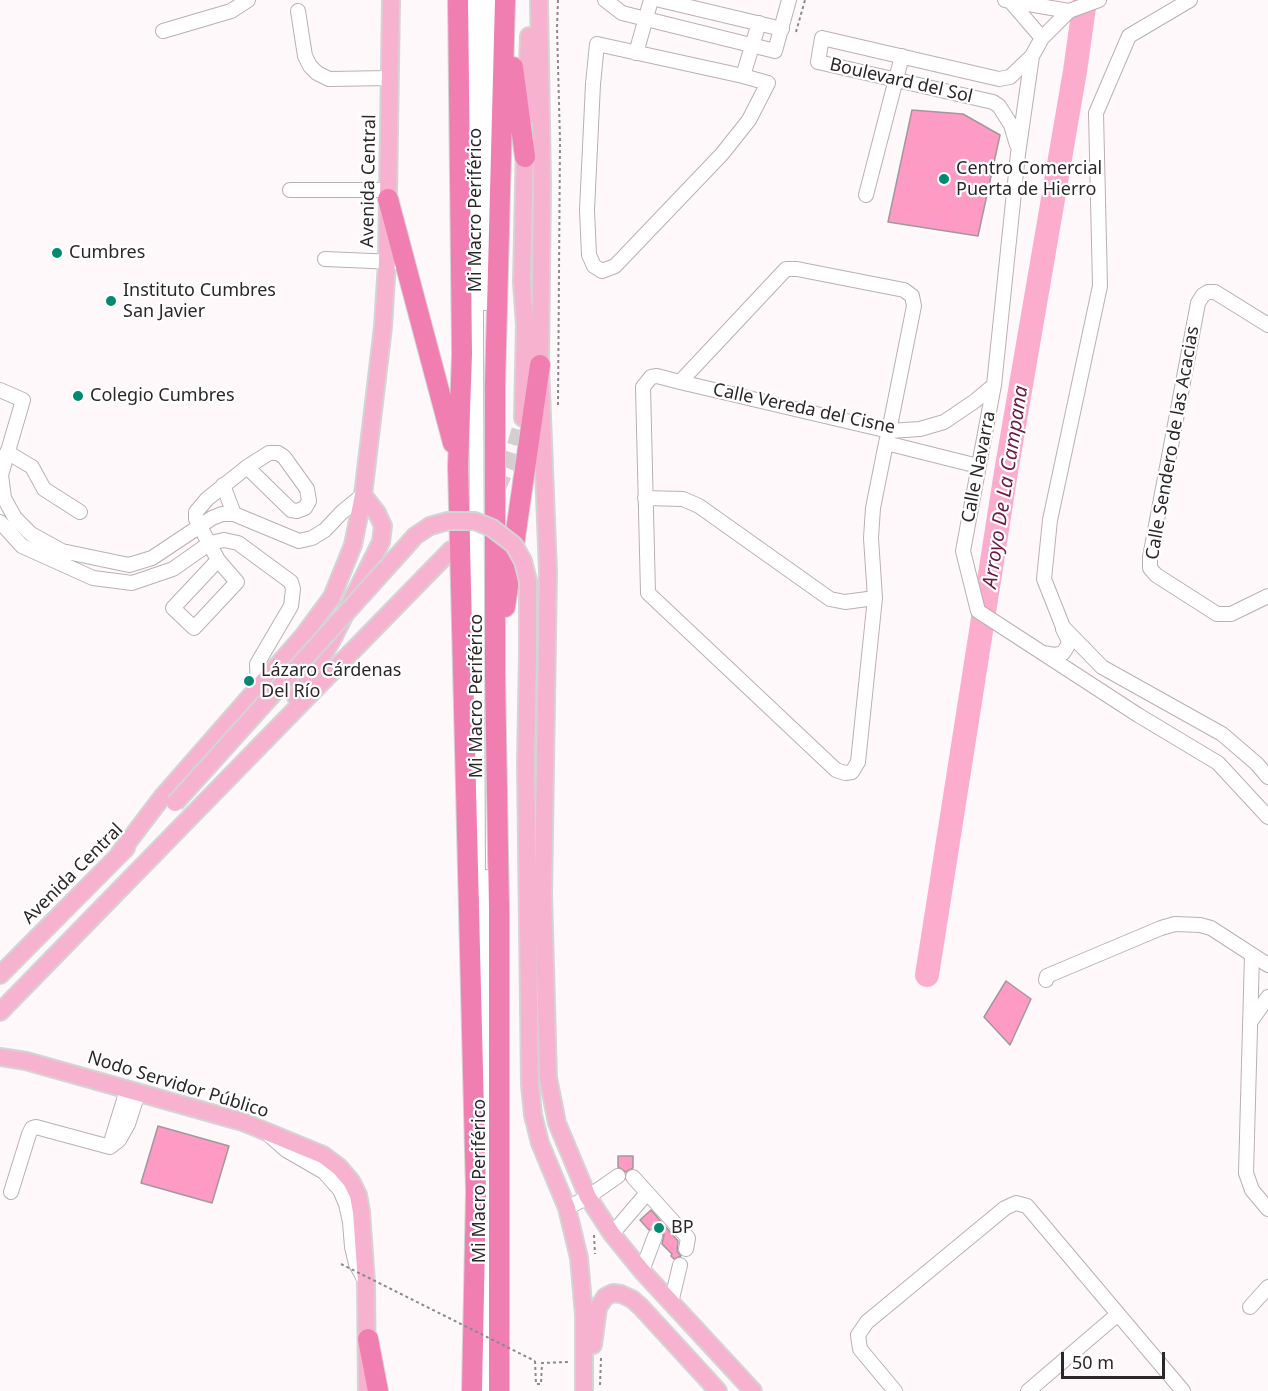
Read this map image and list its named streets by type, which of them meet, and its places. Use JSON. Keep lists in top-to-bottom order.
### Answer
{
  "streets": {
    "main road": ["Avenida Central", "Nodo Servidor Público"],
    "street": [
      "Boulevard del Sol",
      "Mi Macro Periférico",
      "Calle Vereda del Cisne",
      "Calle Sendero de las Acacias",
      "Calle Navarra"
    ]
  },
  "crossings": [
    ["Boulevard del Sol", "Calle Navarra"],
    ["Calle Vereda del Cisne", "Calle Navarra"]
  ],
  "water": ["Arroyo De La Campana"],
  "places": [
    "Centro Comercial Puerta de Hierro",
    "Cumbres",
    "Instituto Cumbres San Javier",
    "Colegio Cumbres",
    "Lázaro Cárdenas Del Río",
    "BP"
  ],
  "scale_bar": "50 m"
}
